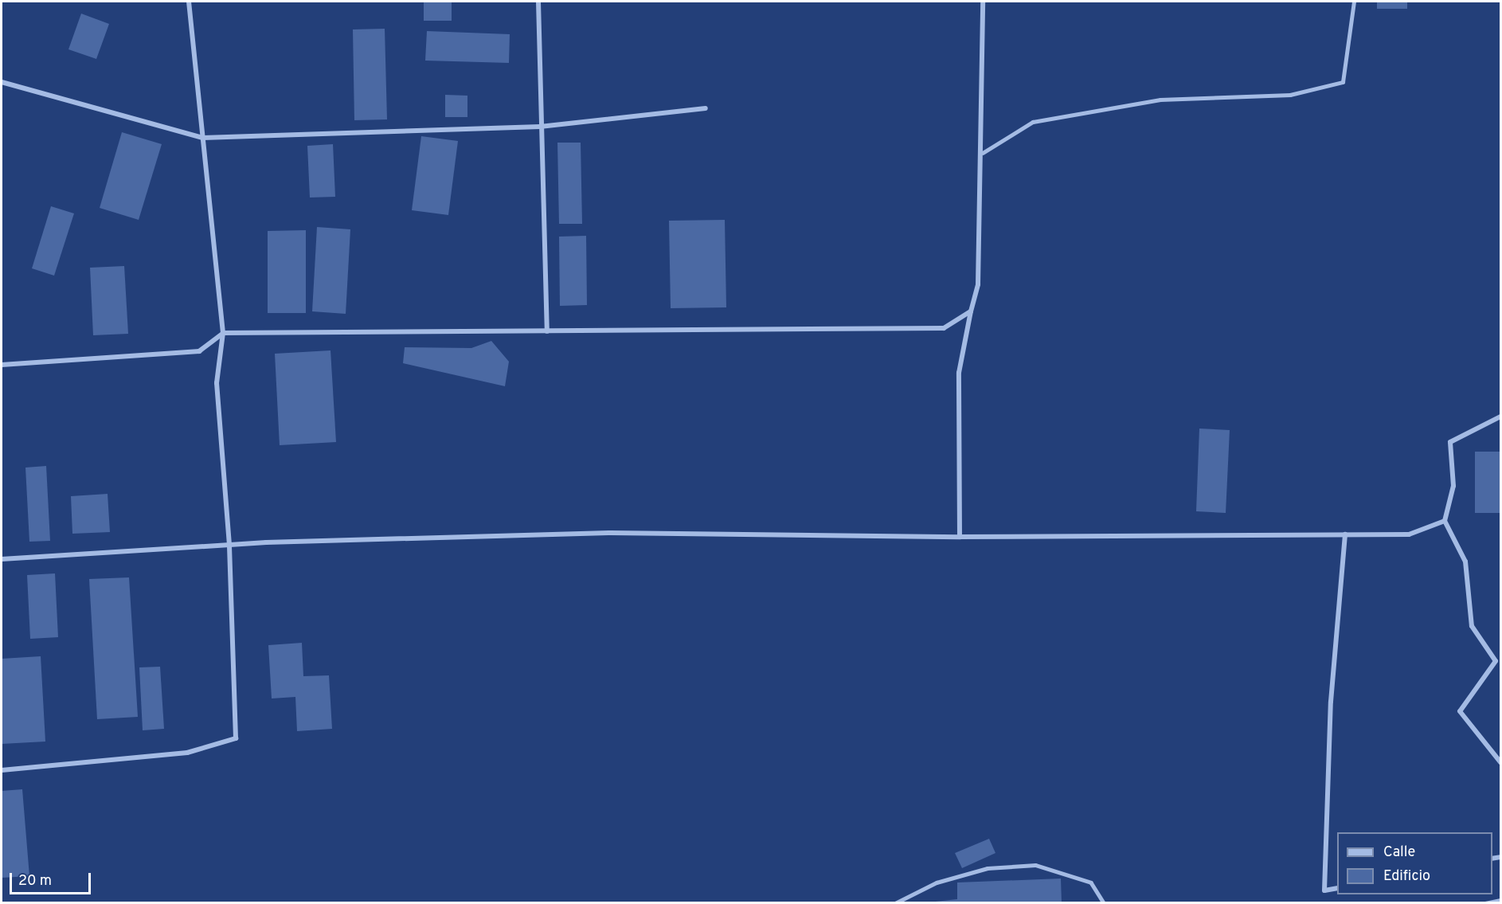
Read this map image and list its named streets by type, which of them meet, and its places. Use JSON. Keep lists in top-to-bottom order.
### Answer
{
  "legend": ["Calle", "Edificio"],
  "scale_bar": "20 m"
}
